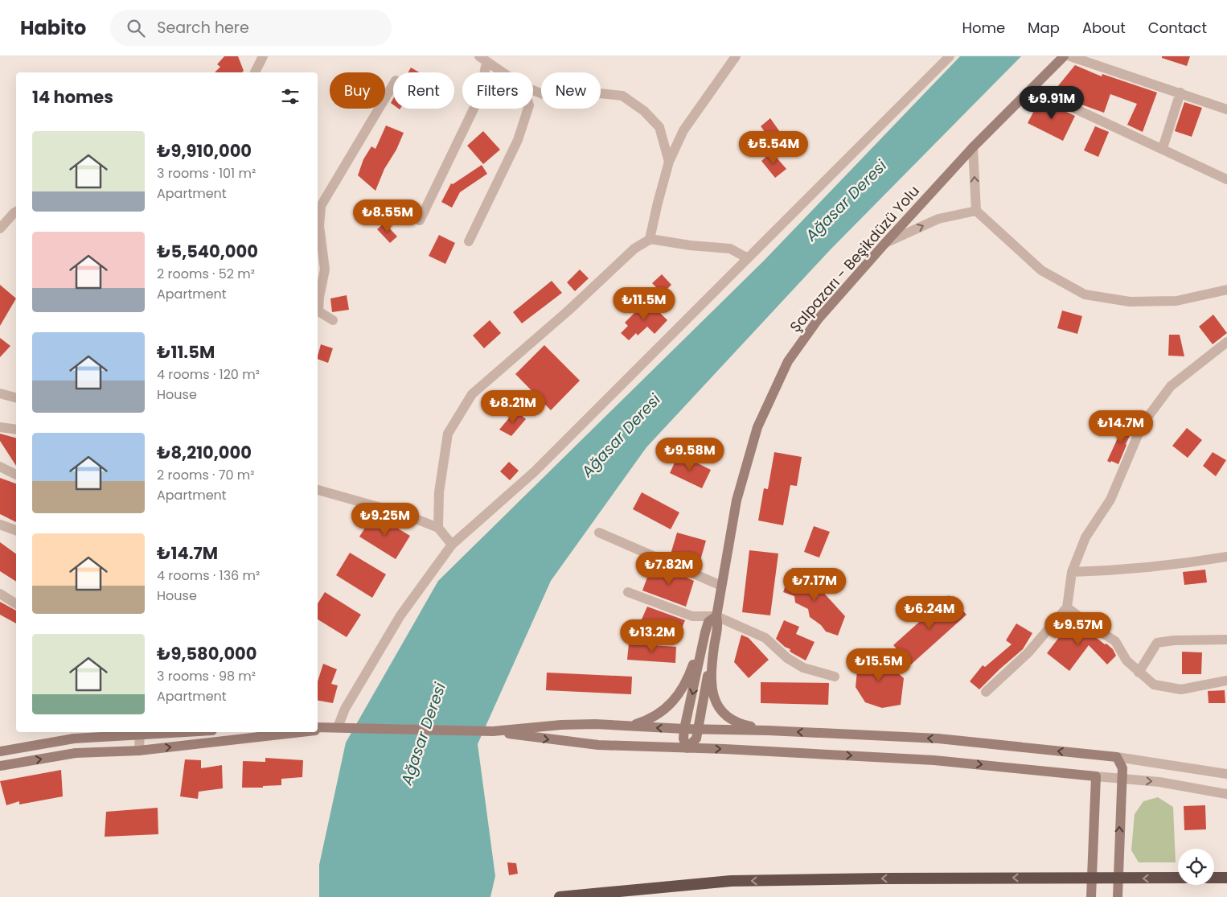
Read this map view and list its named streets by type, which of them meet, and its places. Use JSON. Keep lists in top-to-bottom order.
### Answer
{
  "streets": {
    "main road": ["Şalpazarı - Beşikdüzü Yolu"]
  },
  "water": ["Ağasar Deresi"],
  "page": {
    "header": "Habito",
    "search": "Search here",
    "nav": [
      "Home",
      "Map",
      "About",
      "Contact"
    ],
    "chip": [
      "Buy",
      "Rent",
      "Filters",
      "New"
    ],
    "heading": "14 homes",
    "price": [
      "₺9.91M",
      "₺5.54M",
      "₺8.55M",
      "₺11.5M",
      "₺8.21M",
      "₺14.7M",
      "₺9.58M",
      "₺9.25M",
      "₺7.82M",
      "₺7.17M",
      "₺6.24M",
      "₺9.57M",
      "₺13.2M",
      "₺15.5M"
    ],
    "list": [
      {
        "name": "₺9,910,000",
        "note": "3 rooms · 101 m² · Apartment"
      },
      {
        "name": "₺5,540,000",
        "note": "2 rooms · 52 m² · Apartment"
      },
      {
        "name": "₺11.5M",
        "note": "4 rooms · 120 m² · House"
      },
      {
        "name": "₺8,210,000",
        "note": "2 rooms · 70 m² · Apartment"
      },
      {
        "name": "₺14.7M",
        "note": "4 rooms · 136 m² · House"
      },
      {
        "name": "₺9,580,000",
        "note": "3 rooms · 98 m² · Apartment"
      }
    ]
  }
}
